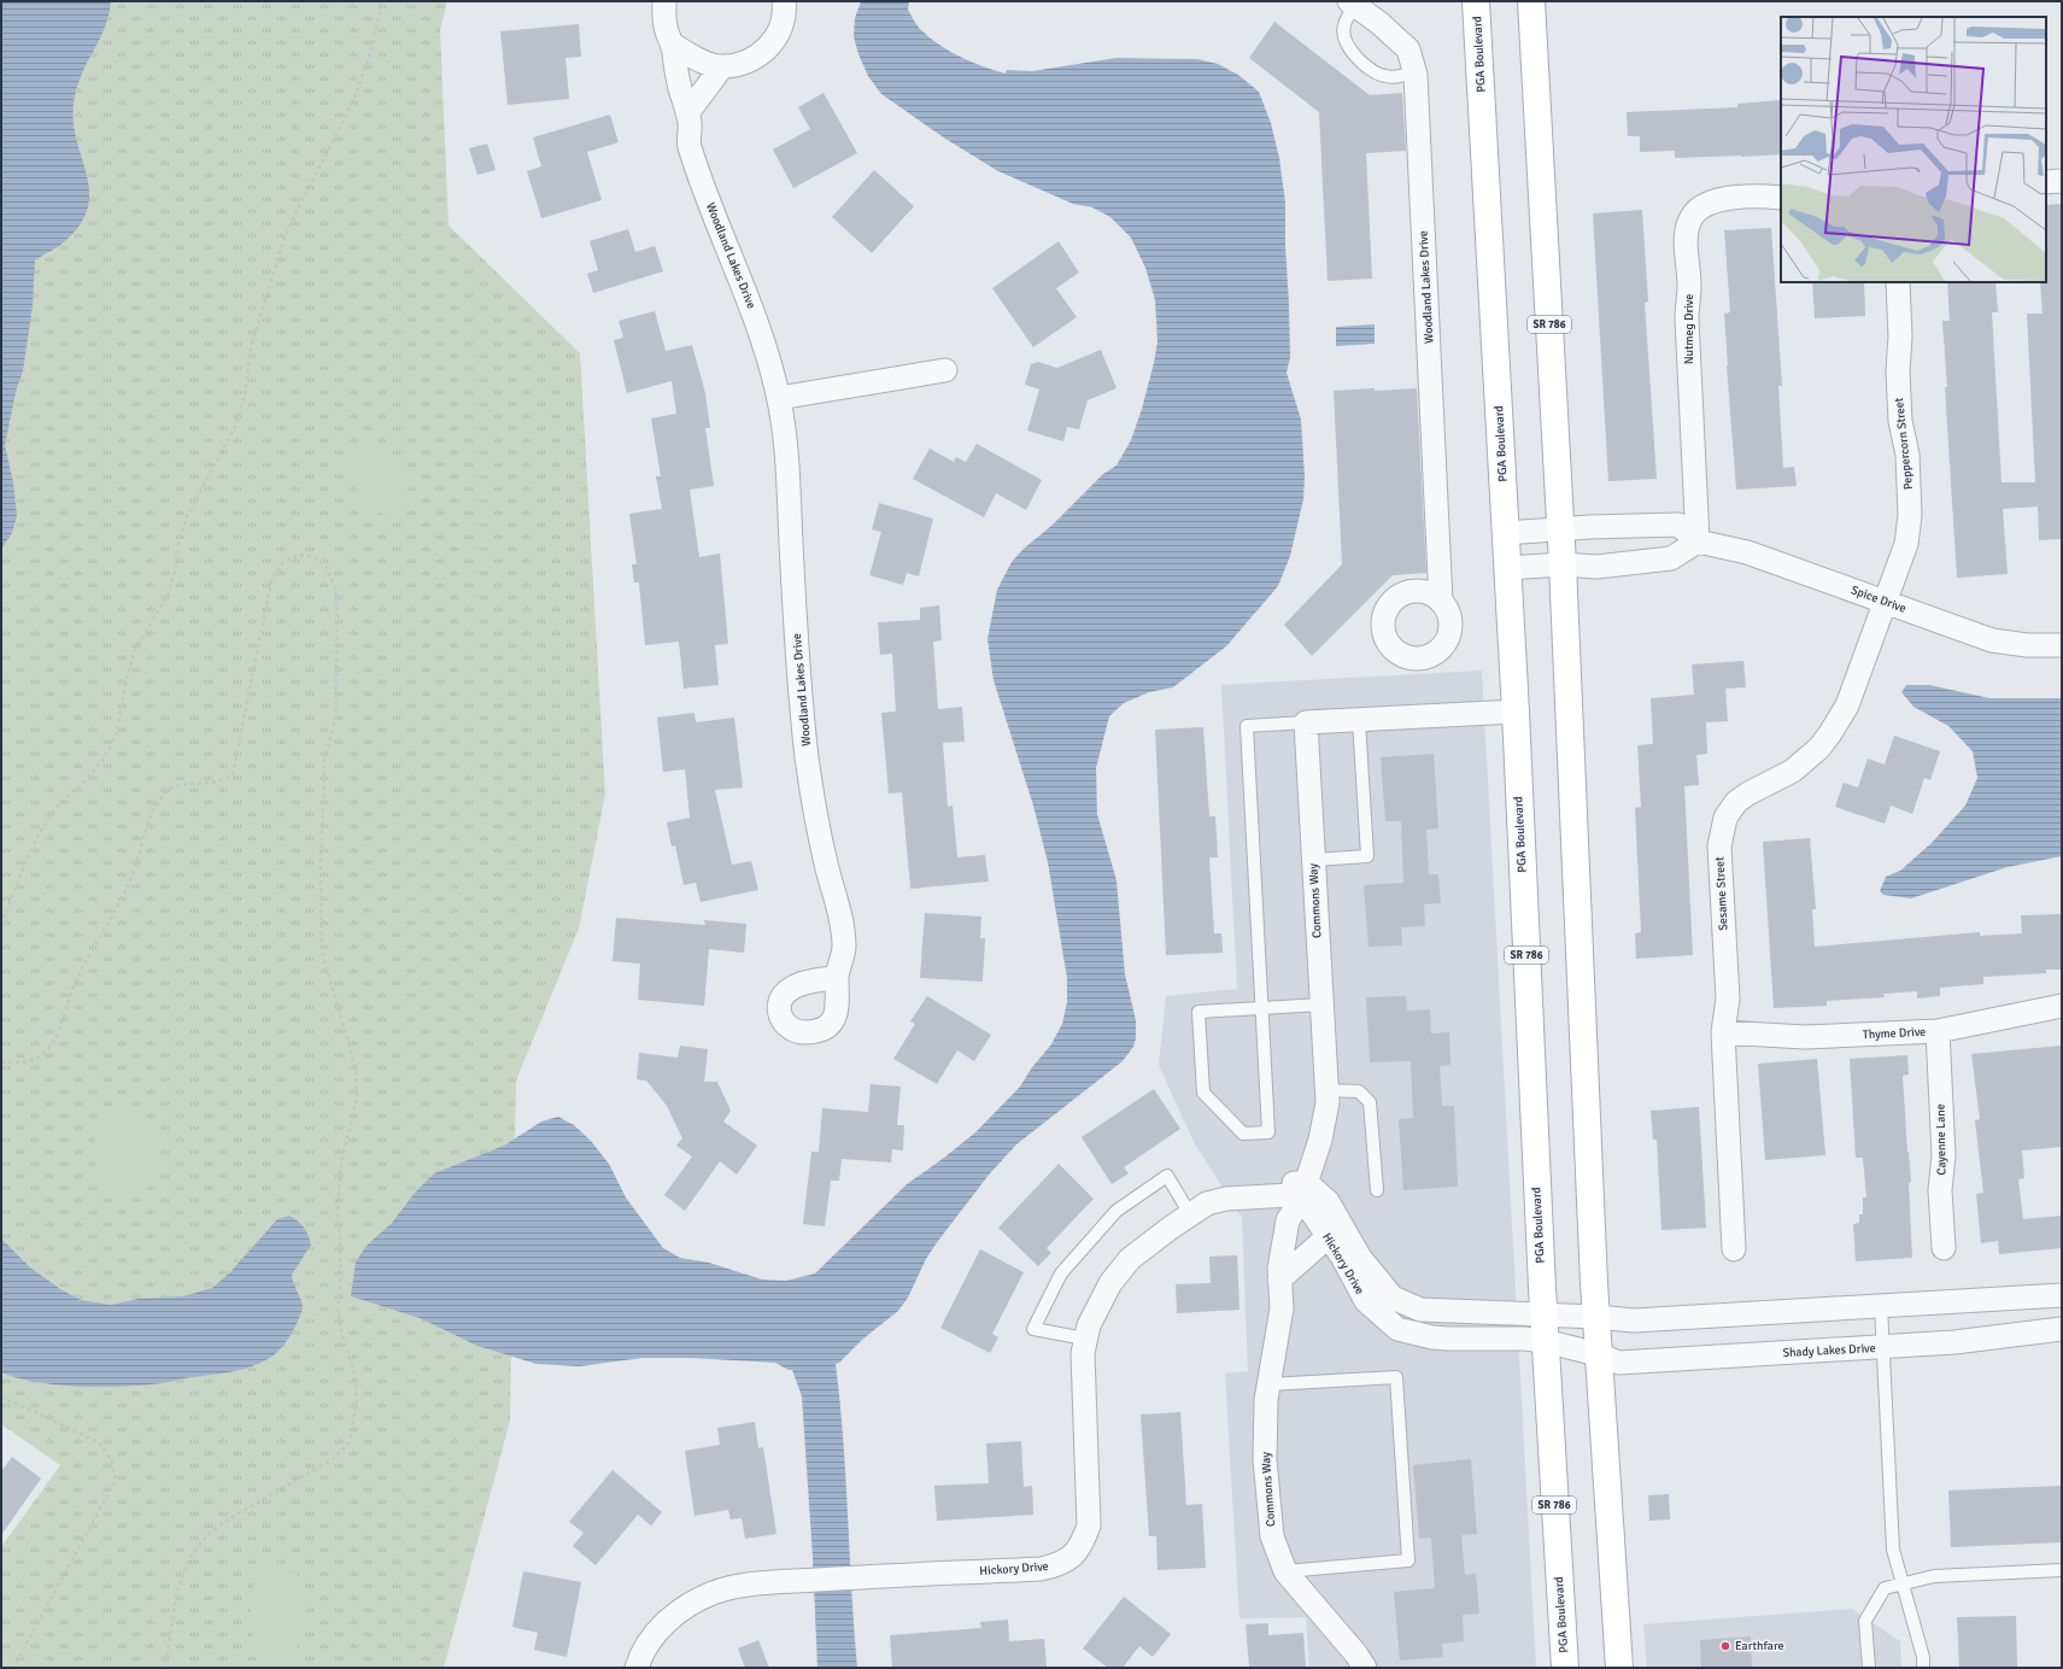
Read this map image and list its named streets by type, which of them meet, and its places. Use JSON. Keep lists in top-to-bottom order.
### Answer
{
  "streets": {
    "main road": ["PGA Boulevard", "SR 786"],
    "street": [
      "Woodland Lakes Drive",
      "Nutmeg Drive",
      "Peppercorn Street",
      "Spice Drive",
      "Sesame Street",
      "Commons Way",
      "Thyme Drive",
      "Cayenne Lane",
      "Hickory Drive",
      "Shady Lakes Drive"
    ]
  },
  "crossings": [
    ["PGA Boulevard", "Spice Drive"],
    ["PGA Boulevard", "Hickory Drive"],
    ["SR 786", "Spice Drive"],
    ["SR 786", "Hickory Drive"],
    ["SR 786", "Shady Lakes Drive"],
    ["Nutmeg Drive", "Spice Drive"],
    ["Peppercorn Street", "Spice Drive"],
    ["Peppercorn Street", "Sesame Street"],
    ["Spice Drive", "Sesame Street"],
    ["Sesame Street", "Thyme Drive"],
    ["Commons Way", "Hickory Drive"],
    ["Thyme Drive", "Cayenne Lane"],
    ["Hickory Drive", "Shady Lakes Drive"]
  ],
  "places": ["Earthfare"]
}
